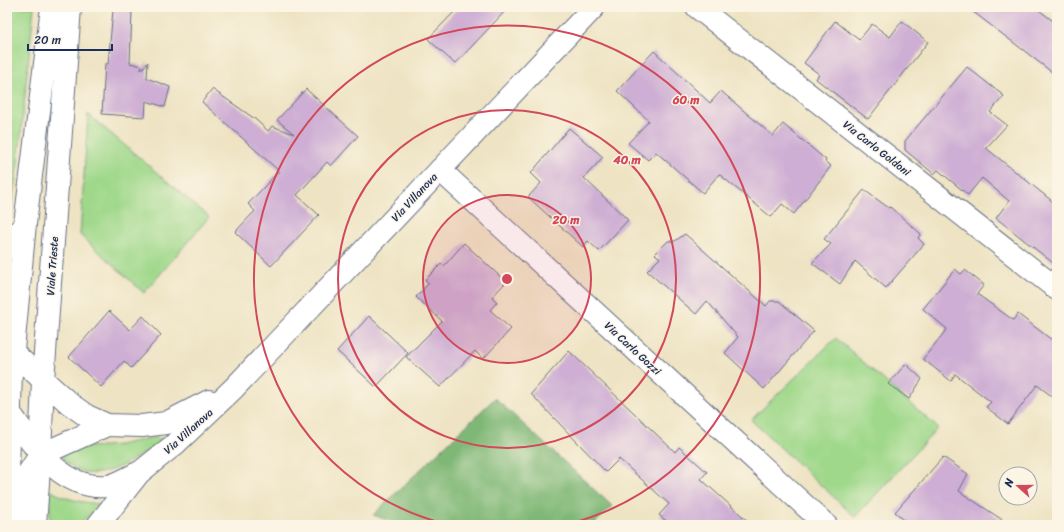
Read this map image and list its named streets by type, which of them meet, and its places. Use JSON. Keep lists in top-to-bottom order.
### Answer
{
  "streets": {
    "street": [
      "Via Carlo Goldoni",
      "Via Villanova",
      "Viale Trieste",
      "Via Carlo Gozzi"
    ]
  },
  "crossings": [
    ["Via Villanova", "Viale Trieste"],
    ["Via Villanova", "Via Carlo Gozzi"]
  ],
  "scale_bar": "20 m",
  "north": "left",
  "rings": ["60 m", "40 m", "20 m"]
}
